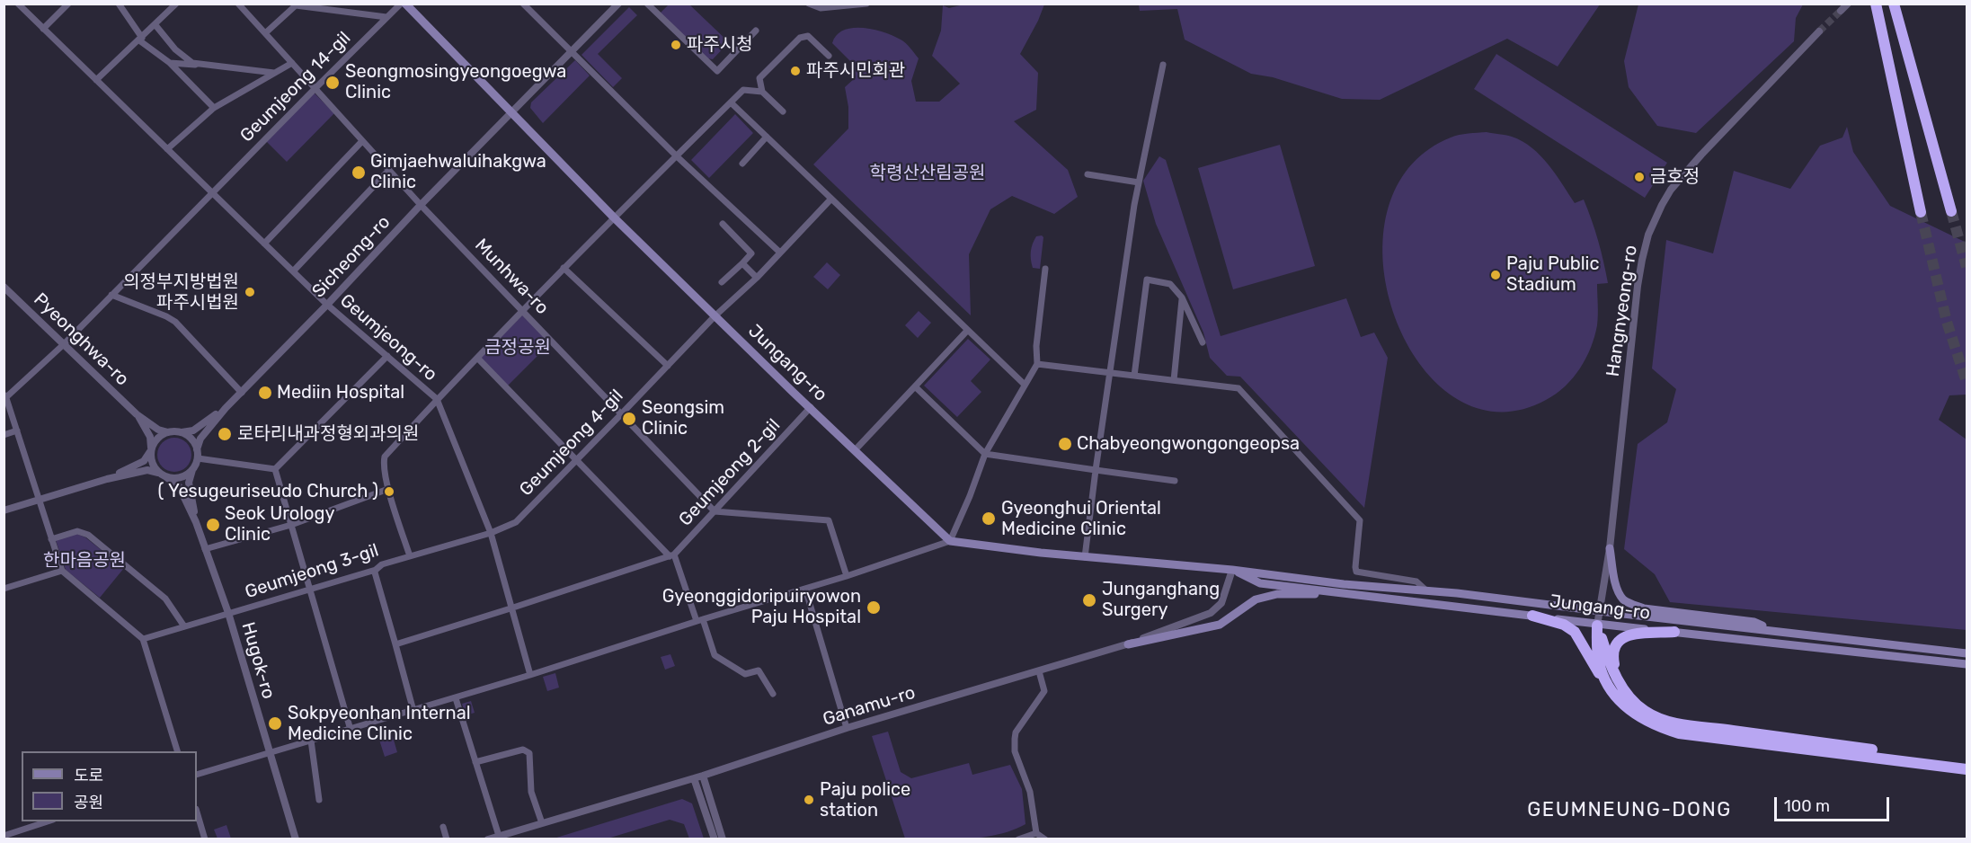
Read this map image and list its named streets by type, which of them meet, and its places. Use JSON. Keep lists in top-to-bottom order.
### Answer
{
  "streets": {
    "main road": ["Jungang-ro"],
    "street": [
      "Geumjeong 14-gil",
      "Sicheong-ro",
      "Munhwa-ro",
      "Hangnyeong-ro",
      "Geumjeong-ro",
      "Pyeonghwa-ro",
      "Geumjeong 4-gil",
      "Geumjeong 2-gil",
      "Geumjeong 3-gil",
      "Hugok-ro",
      "Ganamu-ro"
    ]
  },
  "crossings": [
    ["Geumjeong 14-gil", "Munhwa-ro"],
    ["Geumjeong 14-gil", "Geumjeong-ro"],
    ["Geumjeong 14-gil", "Pyeonghwa-ro"],
    ["Sicheong-ro", "Munhwa-ro"],
    ["Sicheong-ro", "Geumjeong-ro"],
    ["Sicheong-ro", "Jungang-ro"],
    ["Munhwa-ro", "Geumjeong 4-gil"],
    ["Munhwa-ro", "Geumjeong 2-gil"],
    ["Hangnyeong-ro", "Jungang-ro"],
    ["Geumjeong-ro", "Geumjeong 4-gil"],
    ["Geumjeong-ro", "Geumjeong 2-gil"],
    ["Geumjeong-ro", "Geumjeong 3-gil"],
    ["Jungang-ro", "Geumjeong 4-gil"],
    ["Jungang-ro", "Geumjeong 2-gil"],
    ["Jungang-ro", "Ganamu-ro"],
    ["Geumjeong 4-gil", "Geumjeong 3-gil"],
    ["Geumjeong 3-gil", "Hugok-ro"]
  ],
  "districts": ["GEUMNEUNG-DONG"],
  "parks": ["학령산산림공원", "금정공원", "한마음공원"],
  "places": [
    "파주시청",
    "파주시민회관",
    "Seongmosingyeongoegwa Clinic",
    "Gimjaehwaluihakgwa Clinic",
    "금호정",
    "Paju Public Stadium",
    "의정부지방법원 파주시법원",
    "Mediin Hospital",
    "Seongsim Clinic",
    "로타리내과정형외과의원",
    "Chabyeongwongongeopsa",
    "( Yesugeuriseudo Church )",
    "Gyeonghui Oriental Medicine Clinic",
    "Seok Urology Clinic",
    "Junganghang Surgery",
    "Gyeonggidoripuiryowon Paju Hospital",
    "Sokpyeonhan Internal Medicine Clinic",
    "Paju police station"
  ],
  "legend": ["도로", "공원"],
  "scale_bar": "100 m"
}
